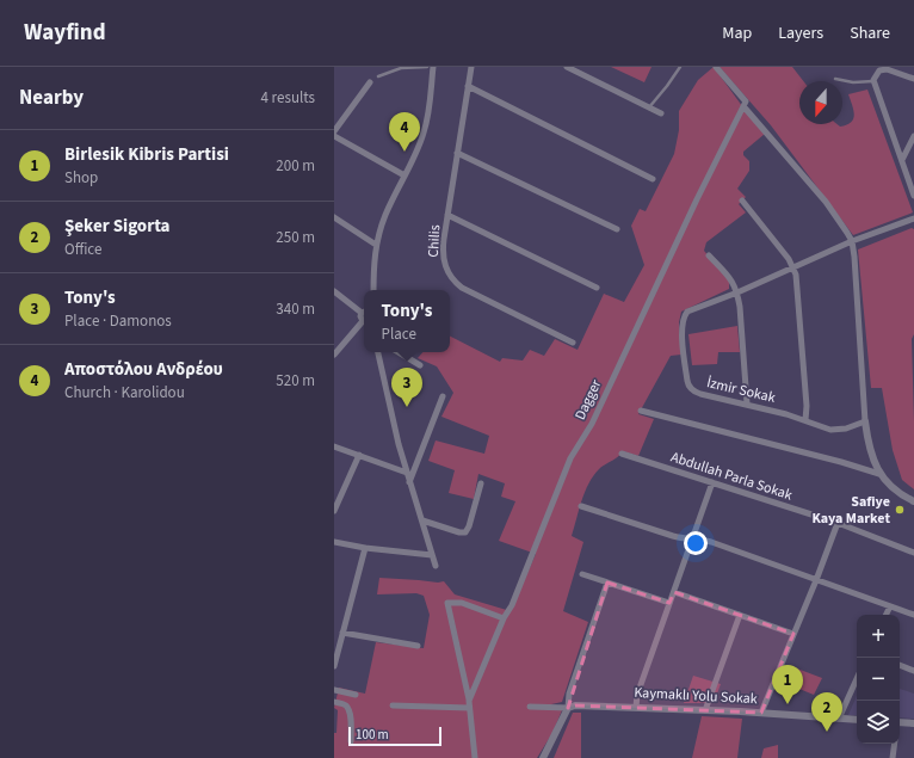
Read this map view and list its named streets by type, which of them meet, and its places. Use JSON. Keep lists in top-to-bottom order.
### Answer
{
  "streets": {
    "street": [
      "Chilis",
      "İzmir Sokak",
      "Dagger",
      "Abdullah Parla Sokak",
      "Kaymaklı Yolu Sokak"
    ]
  },
  "places": ["Safiye Kaya Market"],
  "scale_bar": "100 m",
  "north": "bottom",
  "page": {
    "header": "Wayfind",
    "nav": ["Map", "Layers", "Share"],
    "heading": ["Nearby", "4 results"],
    "pins": [
      "4",
      "3",
      "1",
      "2"
    ],
    "list": [
      {
        "mark": "1",
        "name": "Birlesik Kibris Partisi",
        "note": "Shop",
        "value": "200 m"
      },
      {
        "mark": "2",
        "name": "Şeker Sigorta",
        "note": "Office",
        "value": "250 m"
      },
      {
        "mark": "3",
        "name": "Tony's",
        "note": "Place · Damonos",
        "value": "340 m"
      },
      {
        "mark": "4",
        "name": "Αποστόλου Ανδρέου",
        "note": "Church · Karolidou",
        "value": "520 m"
      }
    ],
    "popup": ["Tony's", "Place"],
    "map_buttons": ["+", "−"],
    "scale": "100 m"
  }
}
